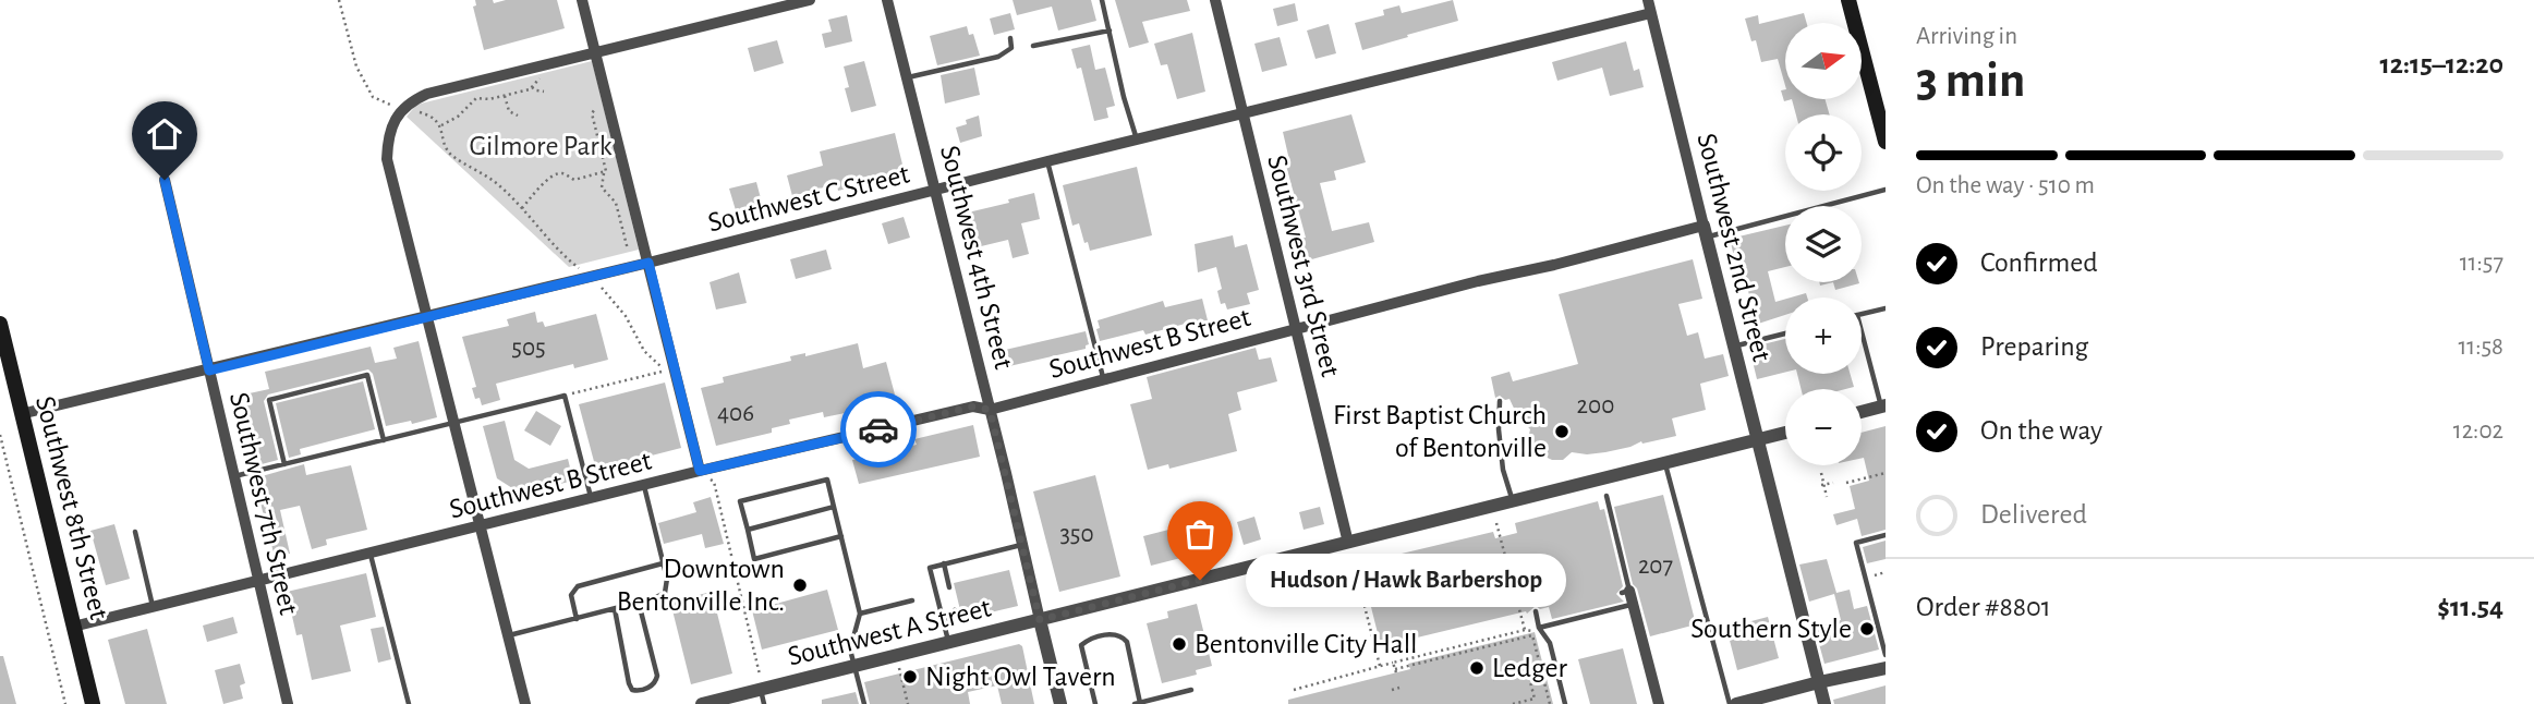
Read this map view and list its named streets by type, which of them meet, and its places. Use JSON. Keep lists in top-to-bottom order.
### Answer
{
  "streets": {
    "main road": ["Southwest 8th Street"],
    "street": [
      "Southwest C Street",
      "Southwest 2nd Street",
      "Southwest 4th Street",
      "Southwest 3rd Street",
      "Southwest B Street",
      "Southwest 7th Street",
      "Southwest A Street"
    ]
  },
  "crossings": [
    ["Southwest C Street", "Southwest 2nd Street"],
    ["Southwest C Street", "Southwest 4th Street"],
    ["Southwest C Street", "Southwest 3rd Street"],
    ["Southwest C Street", "Southwest 7th Street"],
    ["Southwest C Street", "Southwest 8th Street"],
    ["Southwest 2nd Street", "Southwest B Street"],
    ["Southwest 2nd Street", "Southwest A Street"],
    ["Southwest 4th Street", "Southwest B Street"],
    ["Southwest 4th Street", "Southwest A Street"],
    ["Southwest 3rd Street", "Southwest B Street"],
    ["Southwest 3rd Street", "Southwest A Street"],
    ["Southwest B Street", "Southwest 7th Street"],
    ["Southwest B Street", "Southwest 8th Street"]
  ],
  "parks": ["Gilmore Park"],
  "places": [
    "First Baptist Church of Bentonville",
    "Hudson / Hawk Barbershop",
    "Downtown Bentonville Inc.",
    "Southern Style",
    "Bentonville City Hall",
    "Ledger",
    "Night Owl Tavern"
  ],
  "house_numbers": [
    "505",
    "200",
    "406",
    "350",
    "207"
  ],
  "north": "right",
  "page": {
    "heading": ["3 min", "Arriving in", "12:15–12:20"],
    "panel": ["Order #8801", "$11.54"],
    "map_buttons": ["+", "−"],
    "bar": "On the way · 510 m",
    "list": [
      ["Confirmed", "11:57"],
      ["Preparing", "11:58"],
      ["On the way", "12:02"],
      "Delivered"
    ],
    "bubble": "Hudson / Hawk Barbershop"
  }
}
